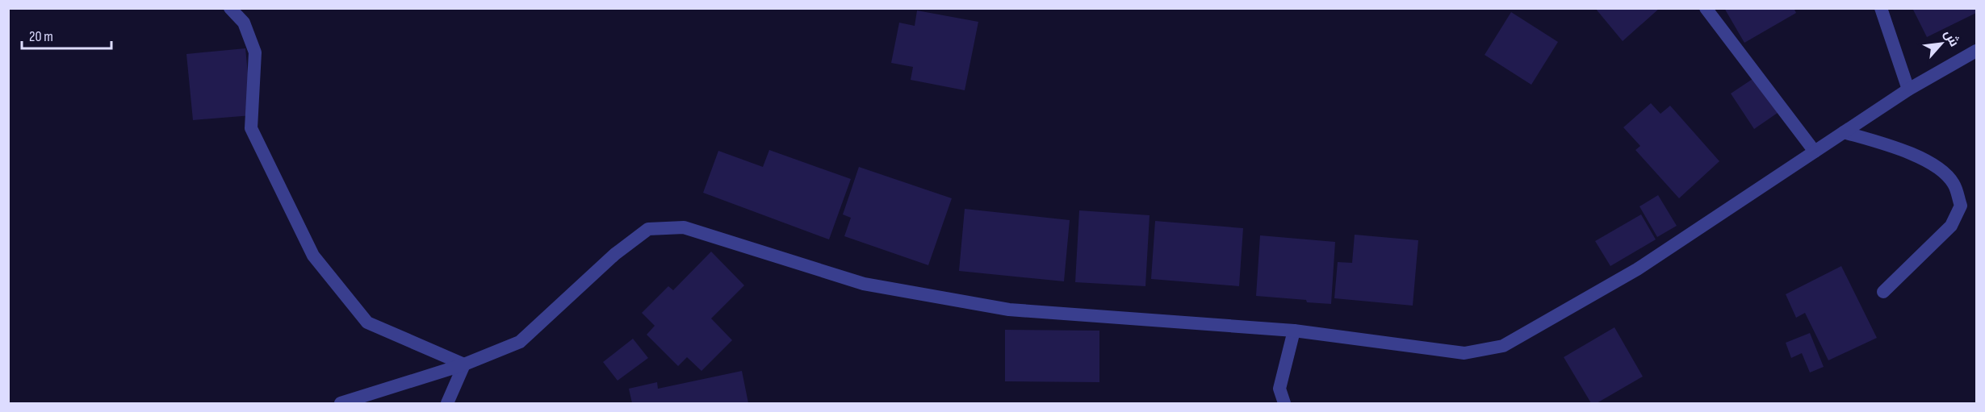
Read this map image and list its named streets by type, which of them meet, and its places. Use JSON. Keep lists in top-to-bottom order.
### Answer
{
  "scale_bar": "20 m",
  "north": "top right"
}
